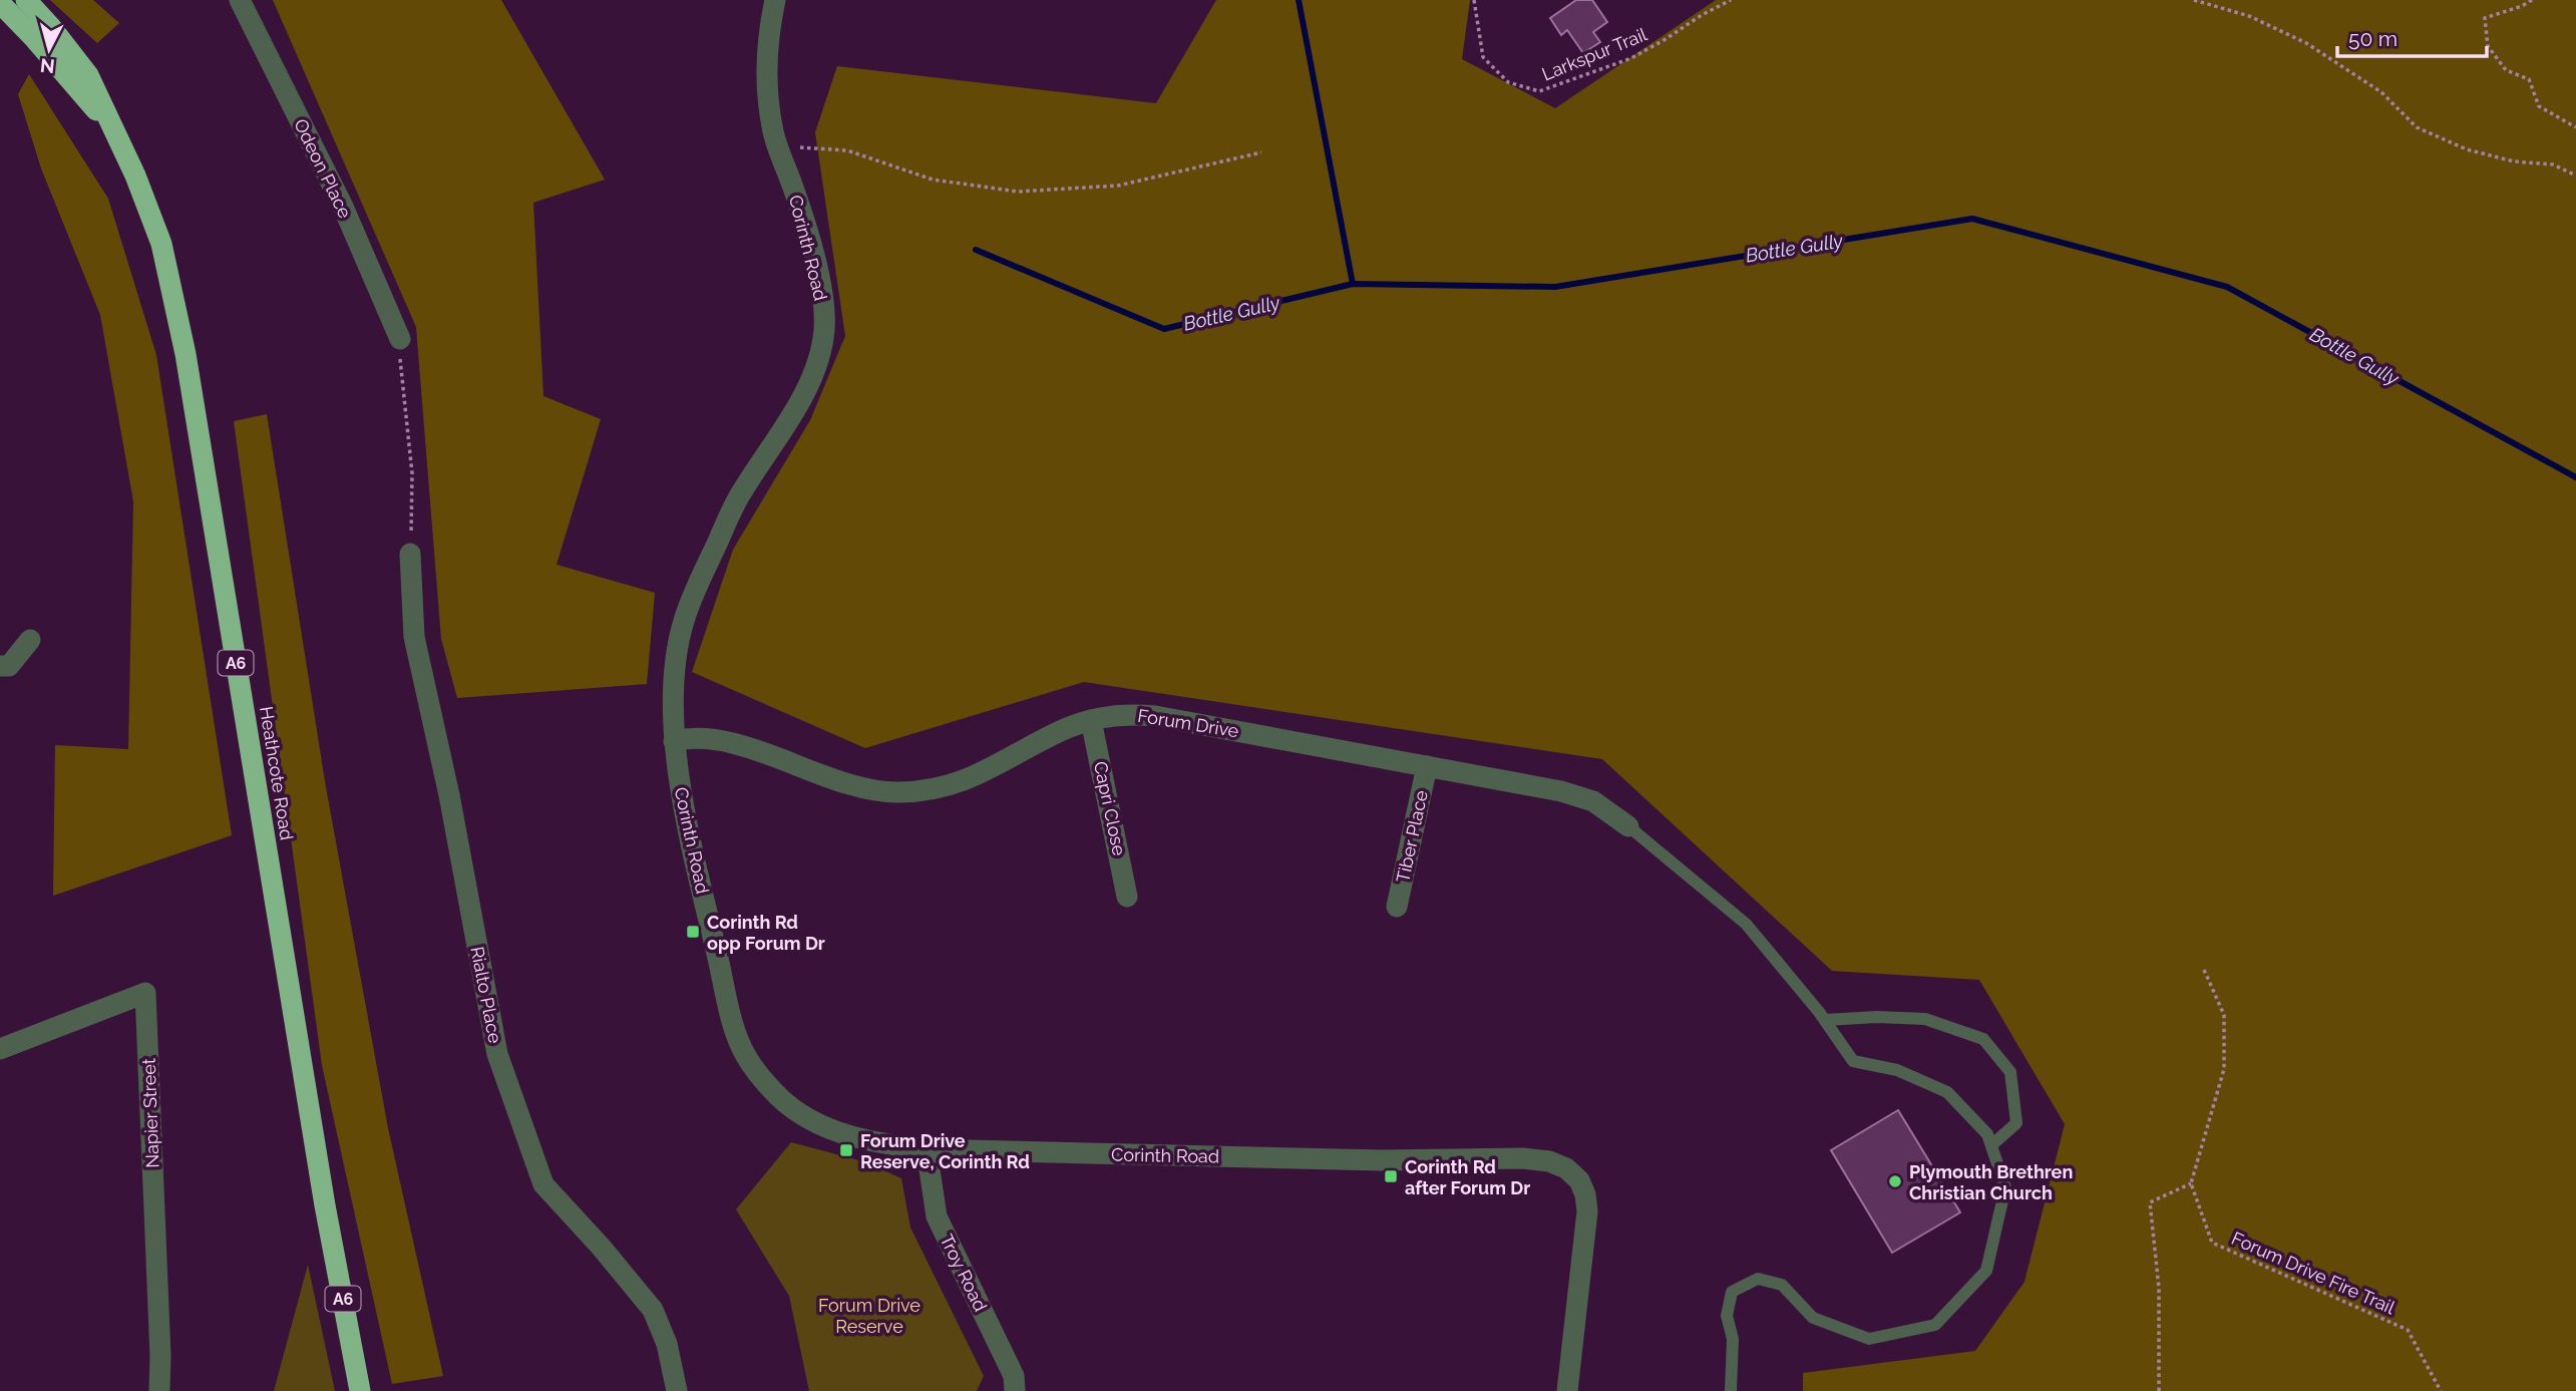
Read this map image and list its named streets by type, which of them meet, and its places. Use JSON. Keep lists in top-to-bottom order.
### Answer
{
  "streets": {
    "highway": ["A6", "Heathcote Road"],
    "street": [
      "Odeon Place",
      "Corinth Road",
      "Forum Drive",
      "Capri Close",
      "Tiber Place",
      "Rialto Place",
      "Napier Street",
      "Troy Road"
    ],
    "path": ["Larkspur Trail", "Forum Drive Fire Trail"]
  },
  "crossings": [
    ["Corinth Road", "Forum Drive"],
    ["Corinth Road", "Troy Road"],
    ["Forum Drive", "Capri Close"],
    ["Forum Drive", "Tiber Place"]
  ],
  "water": ["Bottle Gully"],
  "parks": ["Forum Drive Reserve"],
  "places": {
    "transit": ["Corinth Rd opp Forum Dr", "Forum Drive Reserve, Corinth Rd", "Corinth Rd after Forum Dr"],
    "other": ["Plymouth Brethren Christian Church"]
  },
  "scale_bar": "50 m",
  "north": "bottom"
}
